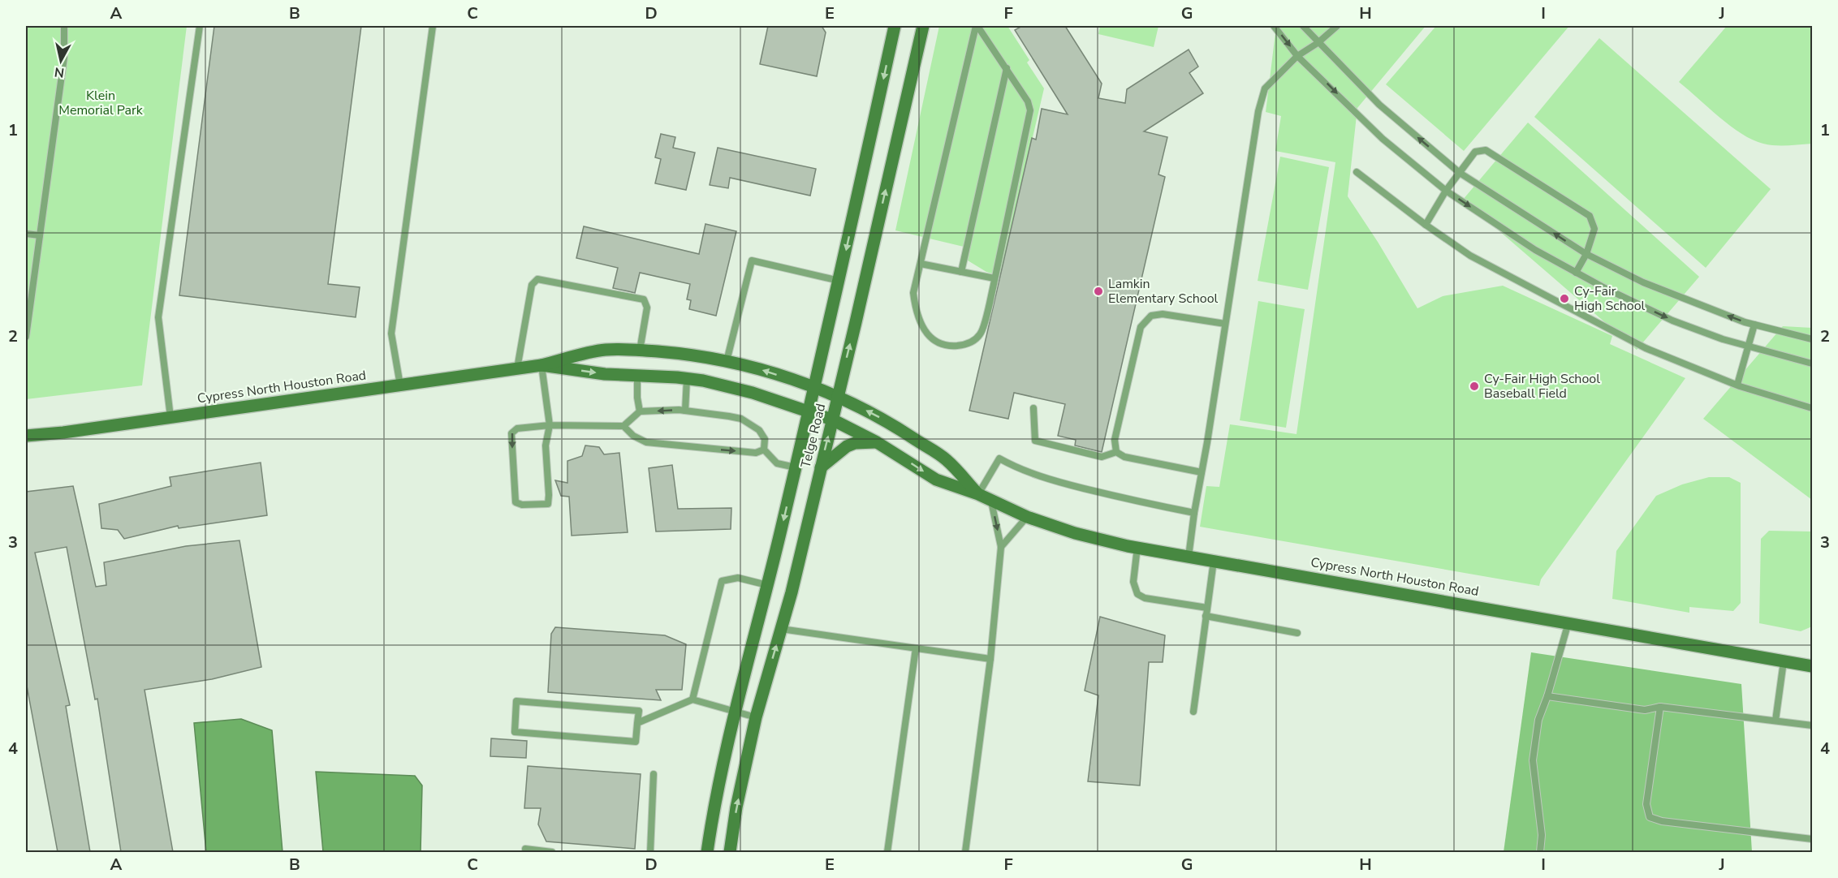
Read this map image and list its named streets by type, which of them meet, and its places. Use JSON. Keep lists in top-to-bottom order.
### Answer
{
  "streets": {
    "main road": ["Cypress North Houston Road", "Telge Road"]
  },
  "crossings": [
    ["Cypress North Houston Road", "Telge Road"]
  ],
  "parks": ["Klein Memorial Park"],
  "places": ["Lamkin Elementary School", "Cy-Fair High School", "Cy-Fair High School Baseball Field"],
  "north": "bottom",
  "grid": {
    "columns": [
      "A",
      "B",
      "C",
      "D",
      "E",
      "F",
      "G",
      "H",
      "I",
      "J"
    ],
    "rows": [
      "1",
      "2",
      "3",
      "4"
    ]
  }
}
